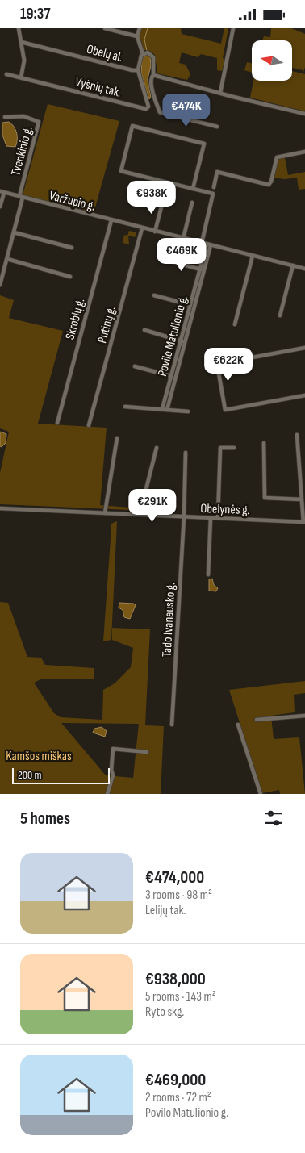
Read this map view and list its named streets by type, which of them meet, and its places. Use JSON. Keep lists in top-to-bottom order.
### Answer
{
  "streets": {
    "street": [
      "Obelų al.",
      "Vyšnių tak.",
      "Tvenkinio g.",
      "Varžupio g.",
      "Skroblų g.",
      "Putinų g.",
      "Povilo Matulionio g.",
      "Obelynės g.",
      "Tado Ivanausko g."
    ]
  },
  "crossings": [
    ["Obelų al.", "Vyšnių tak."],
    ["Tvenkinio g.", "Varžupio g."],
    ["Varžupio g.", "Skroblų g."],
    ["Varžupio g.", "Putinų g."],
    ["Varžupio g.", "Povilo Matulionio g."],
    ["Obelynės g.", "Tado Ivanausko g."]
  ],
  "parks": ["Kamšos miškas"],
  "scale_bar": "200 m",
  "north": "left",
  "page": {
    "status": "19:37",
    "price": [
      "€474K",
      "€938K",
      "€469K",
      "€622K",
      "€291K"
    ],
    "scale": "200 m",
    "heading": "5 homes",
    "list": [
      {
        "name": "€474,000",
        "note": "3 rooms · 98 m² · Lelijų tak."
      },
      {
        "name": "€938,000",
        "note": "5 rooms · 143 m² · Ryto skg."
      },
      {
        "name": "€469,000",
        "note": "2 rooms · 72 m² · Povilo Matulionio g."
      }
    ]
  }
}
